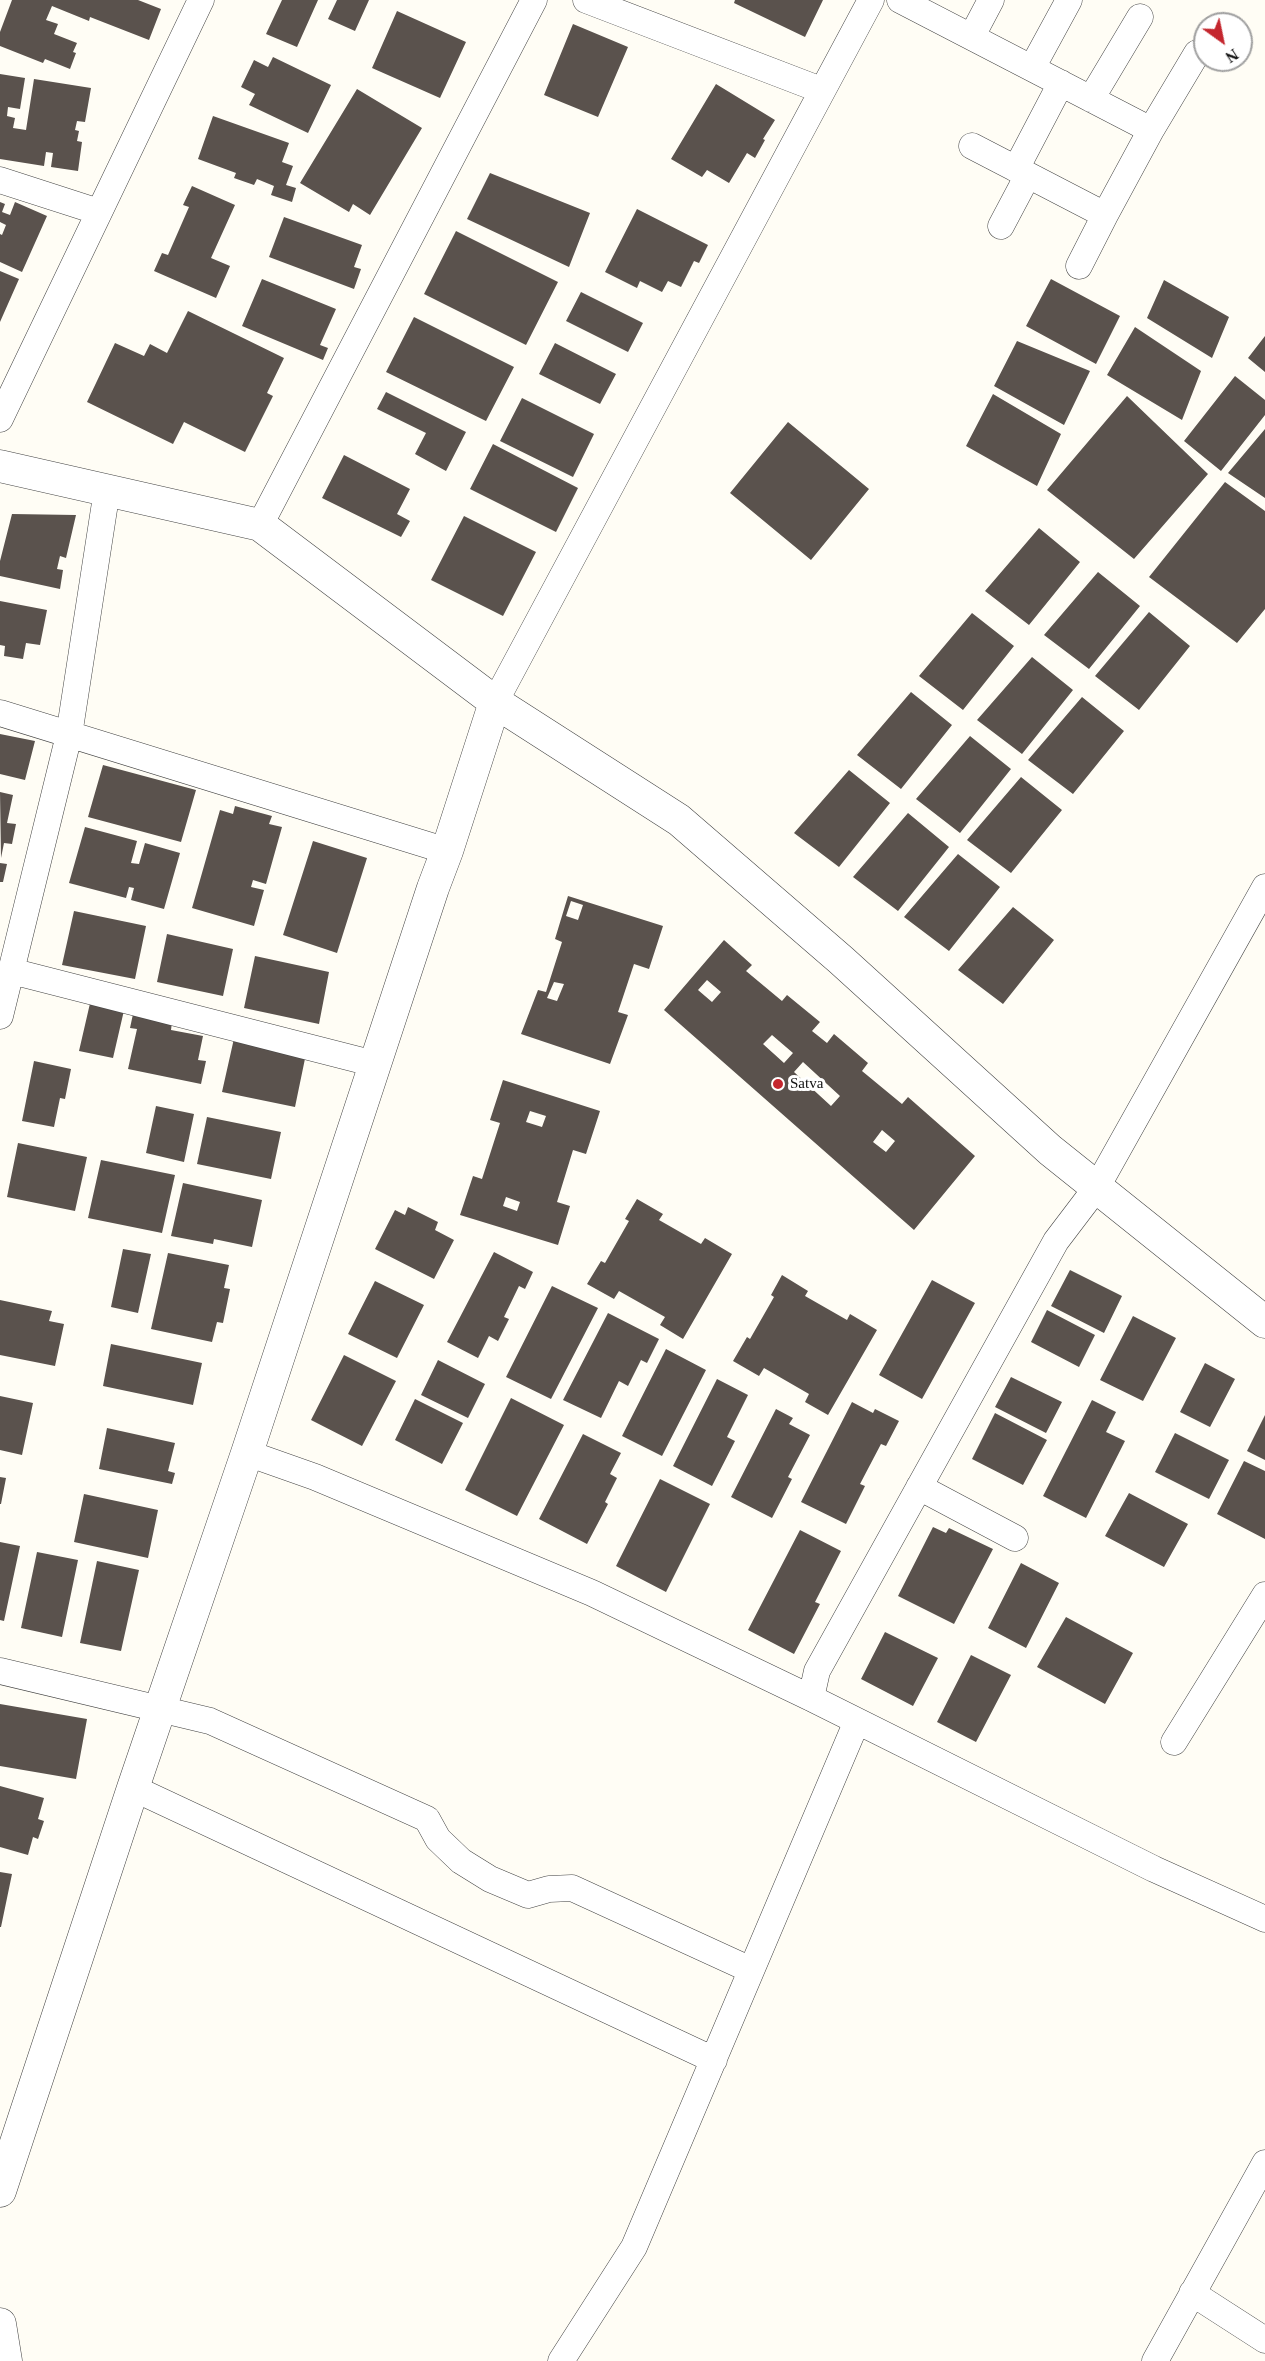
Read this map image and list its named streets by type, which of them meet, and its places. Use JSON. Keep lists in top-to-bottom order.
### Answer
{
  "places": ["Satva"],
  "north": "bottom right"
}
